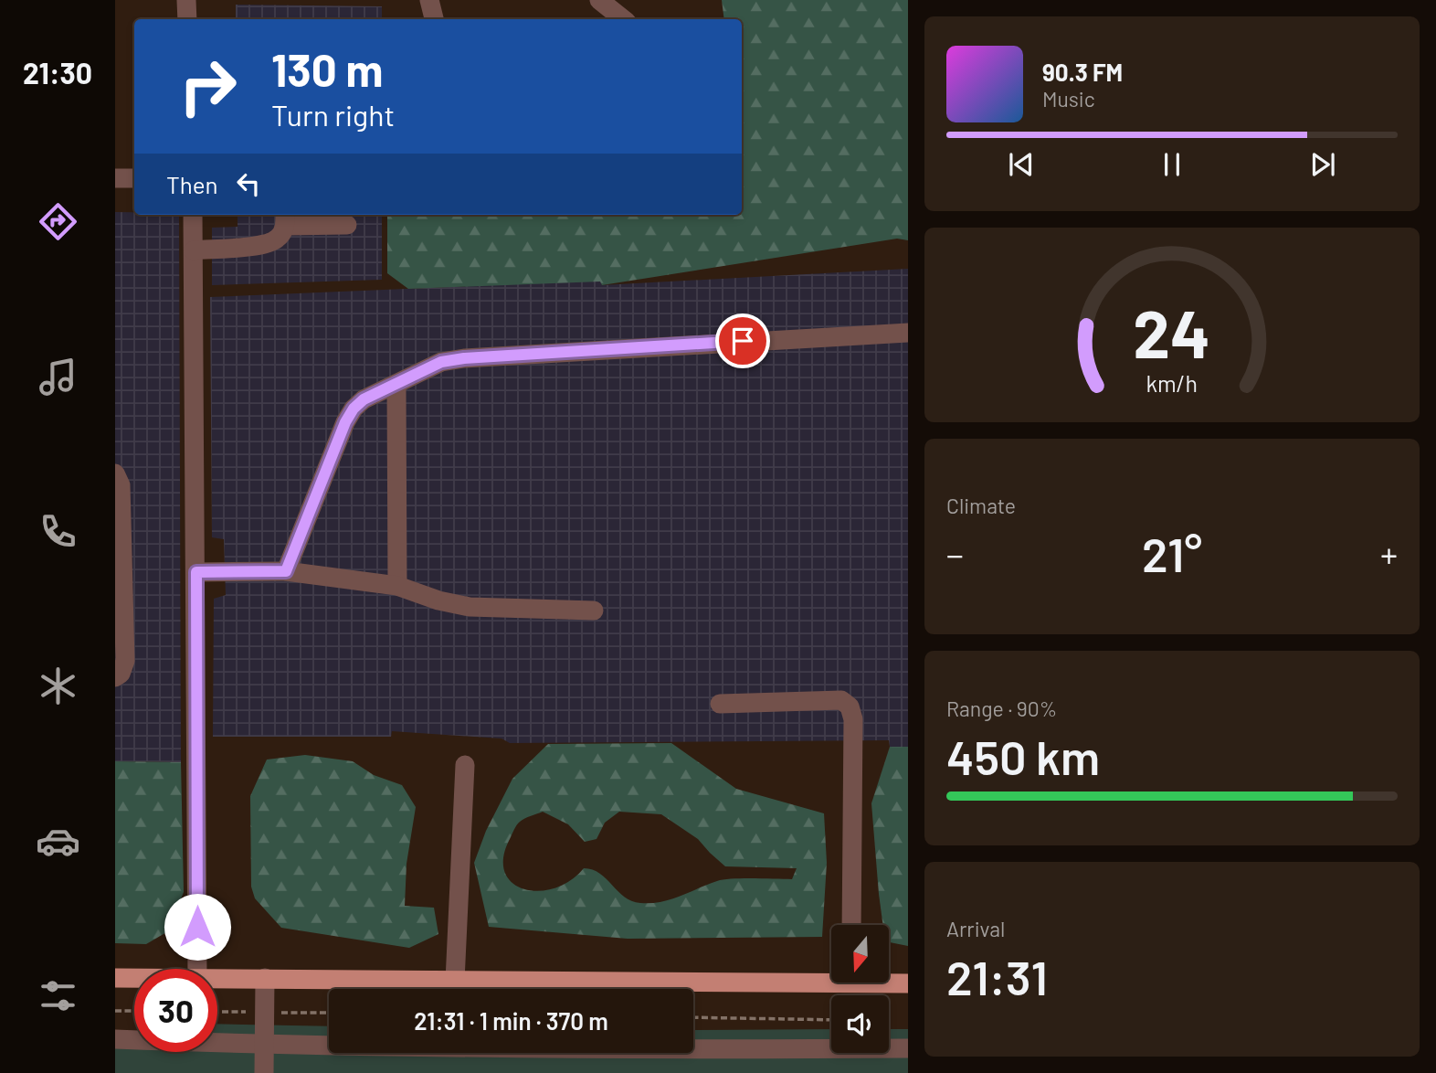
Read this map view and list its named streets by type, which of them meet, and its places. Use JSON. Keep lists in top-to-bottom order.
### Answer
{
  "north": "bottom",
  "page": {
    "tabs": "21:30",
    "turn": ["130 m", "Turn right"],
    "song": ["90.3 FM", "Music"],
    "then": "Then",
    "tile": [
      "Climate",
      ["Range · 90%", "450 km"],
      ["Arrival", "21:31"]
    ],
    "heat": ["−", "21°", "+"],
    "limit": "30",
    "trip": "21:31 · 1 min · 370 m",
    "gauge": ["24", "km/h"]
  }
}
